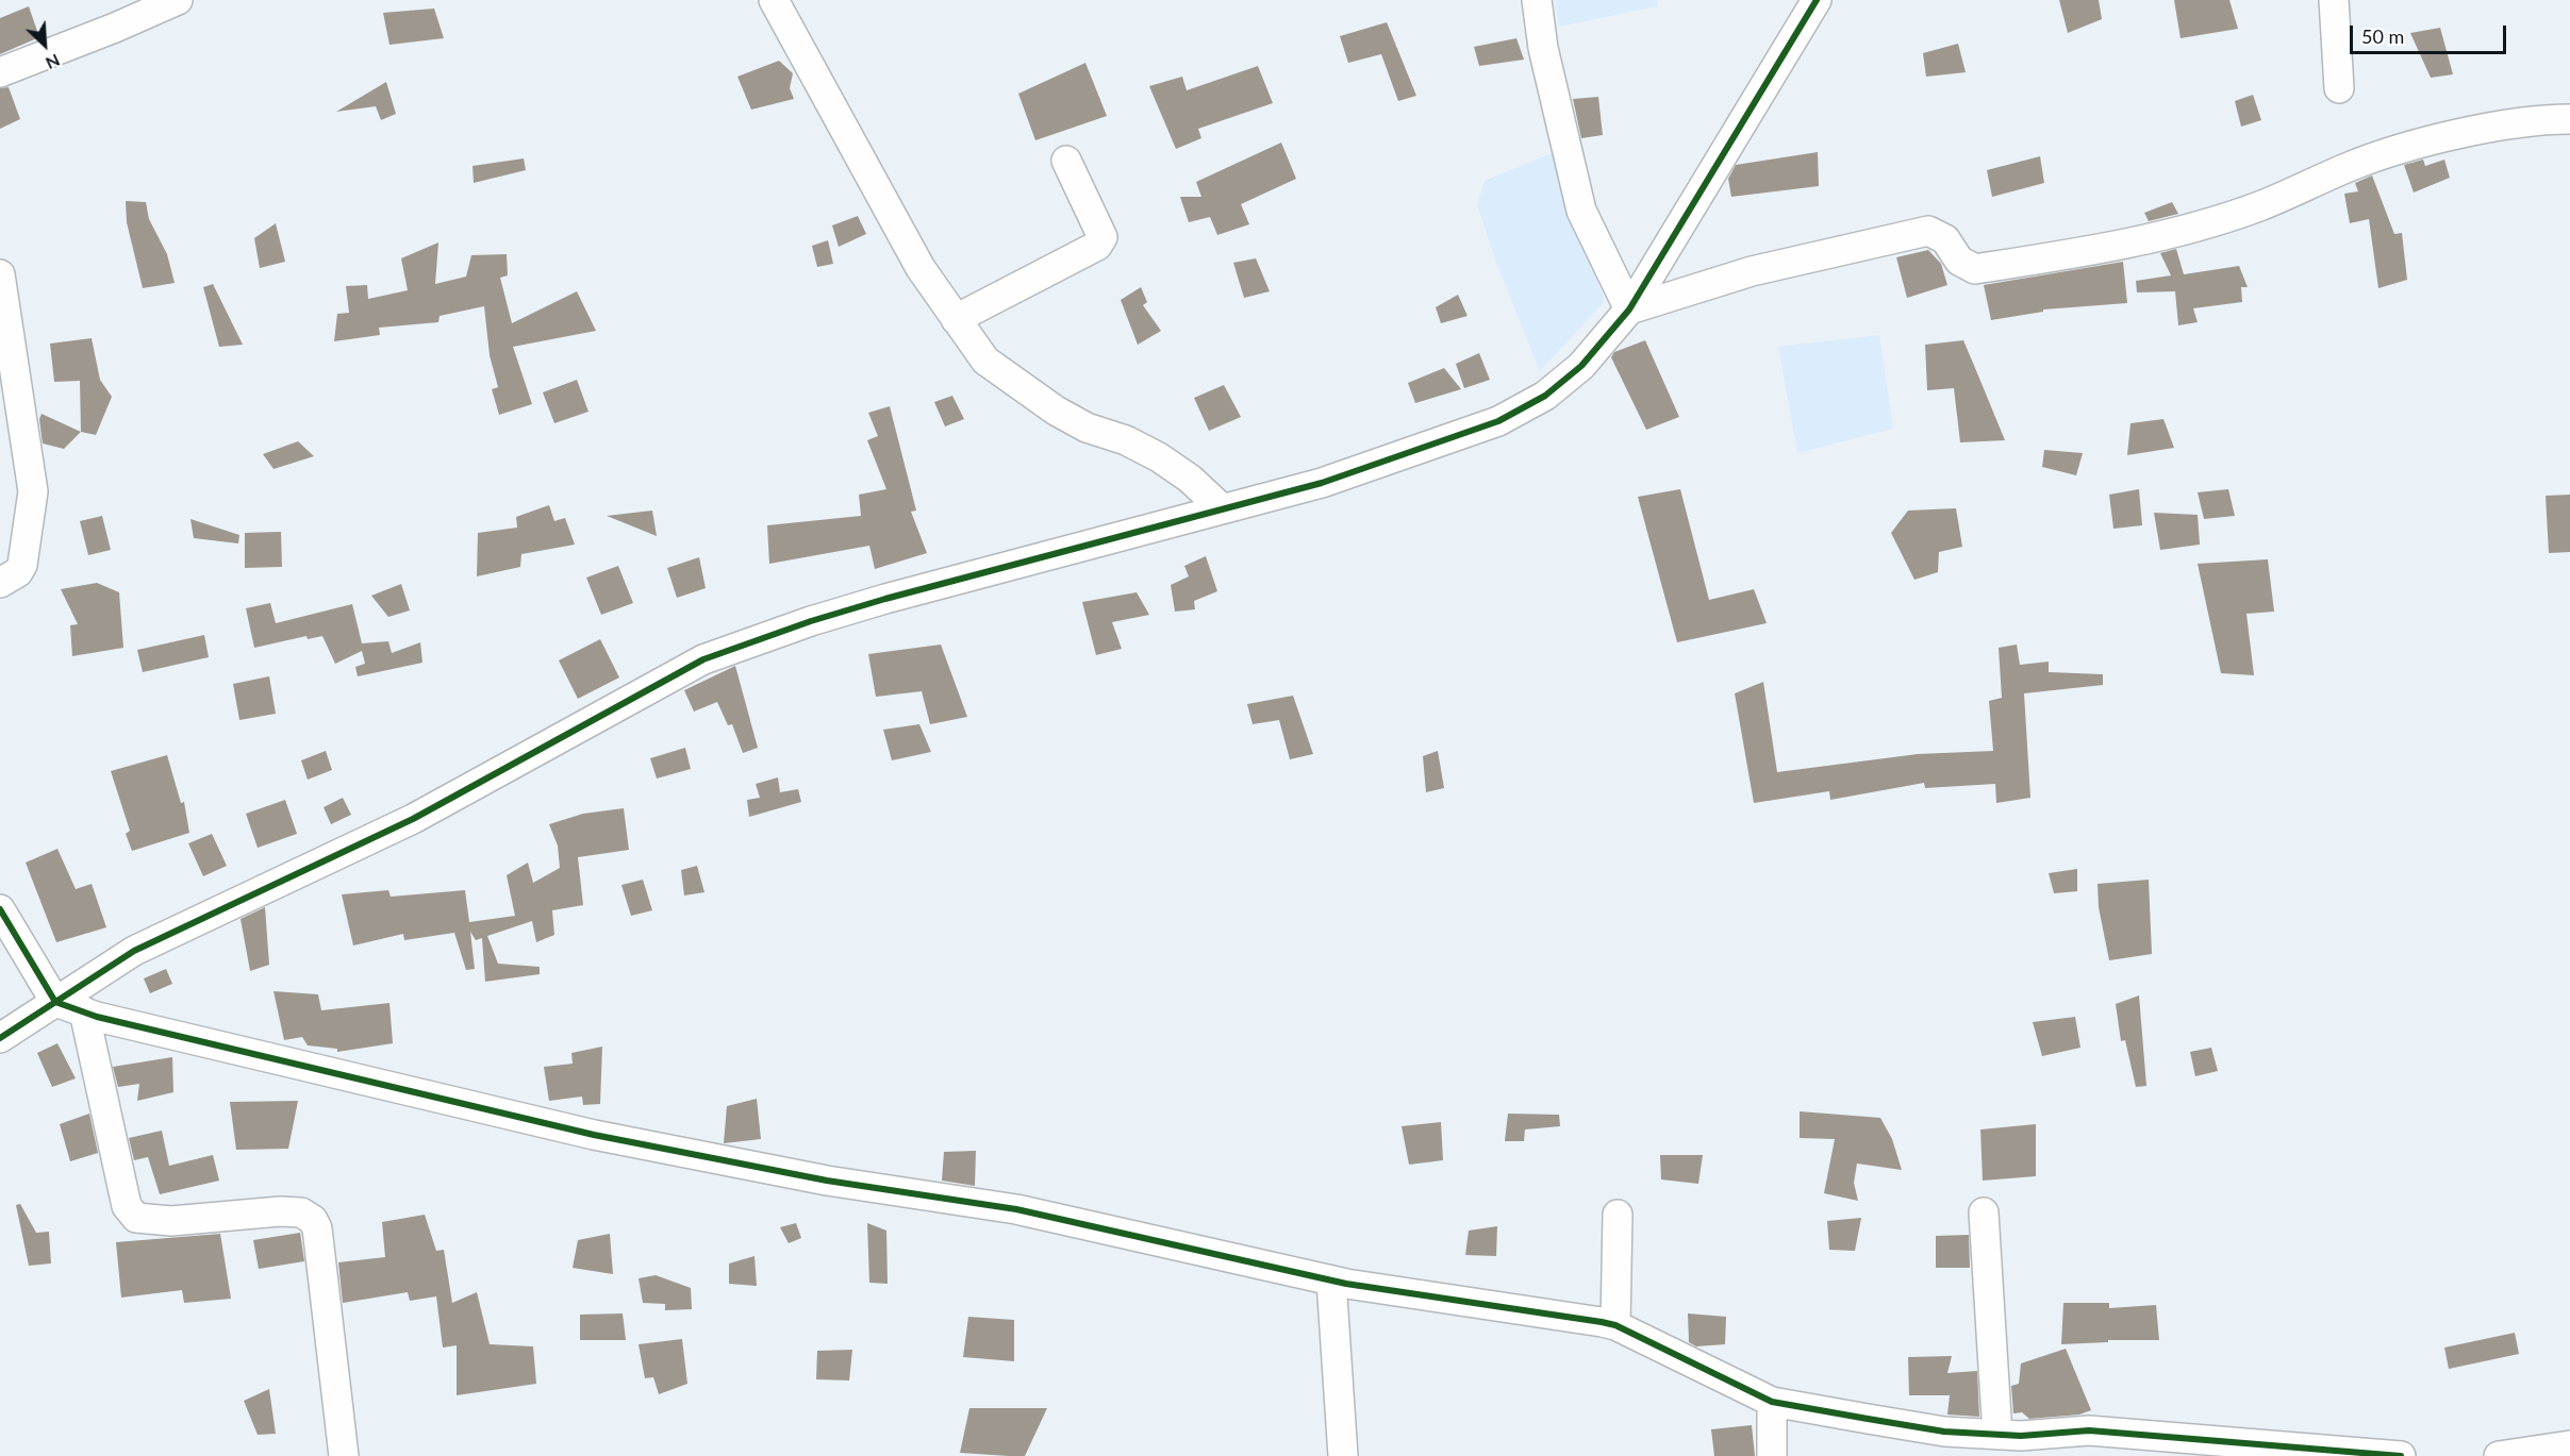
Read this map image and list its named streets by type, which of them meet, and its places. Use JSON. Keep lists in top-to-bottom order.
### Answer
{
  "scale_bar": "50 m",
  "north": "bottom right"
}
